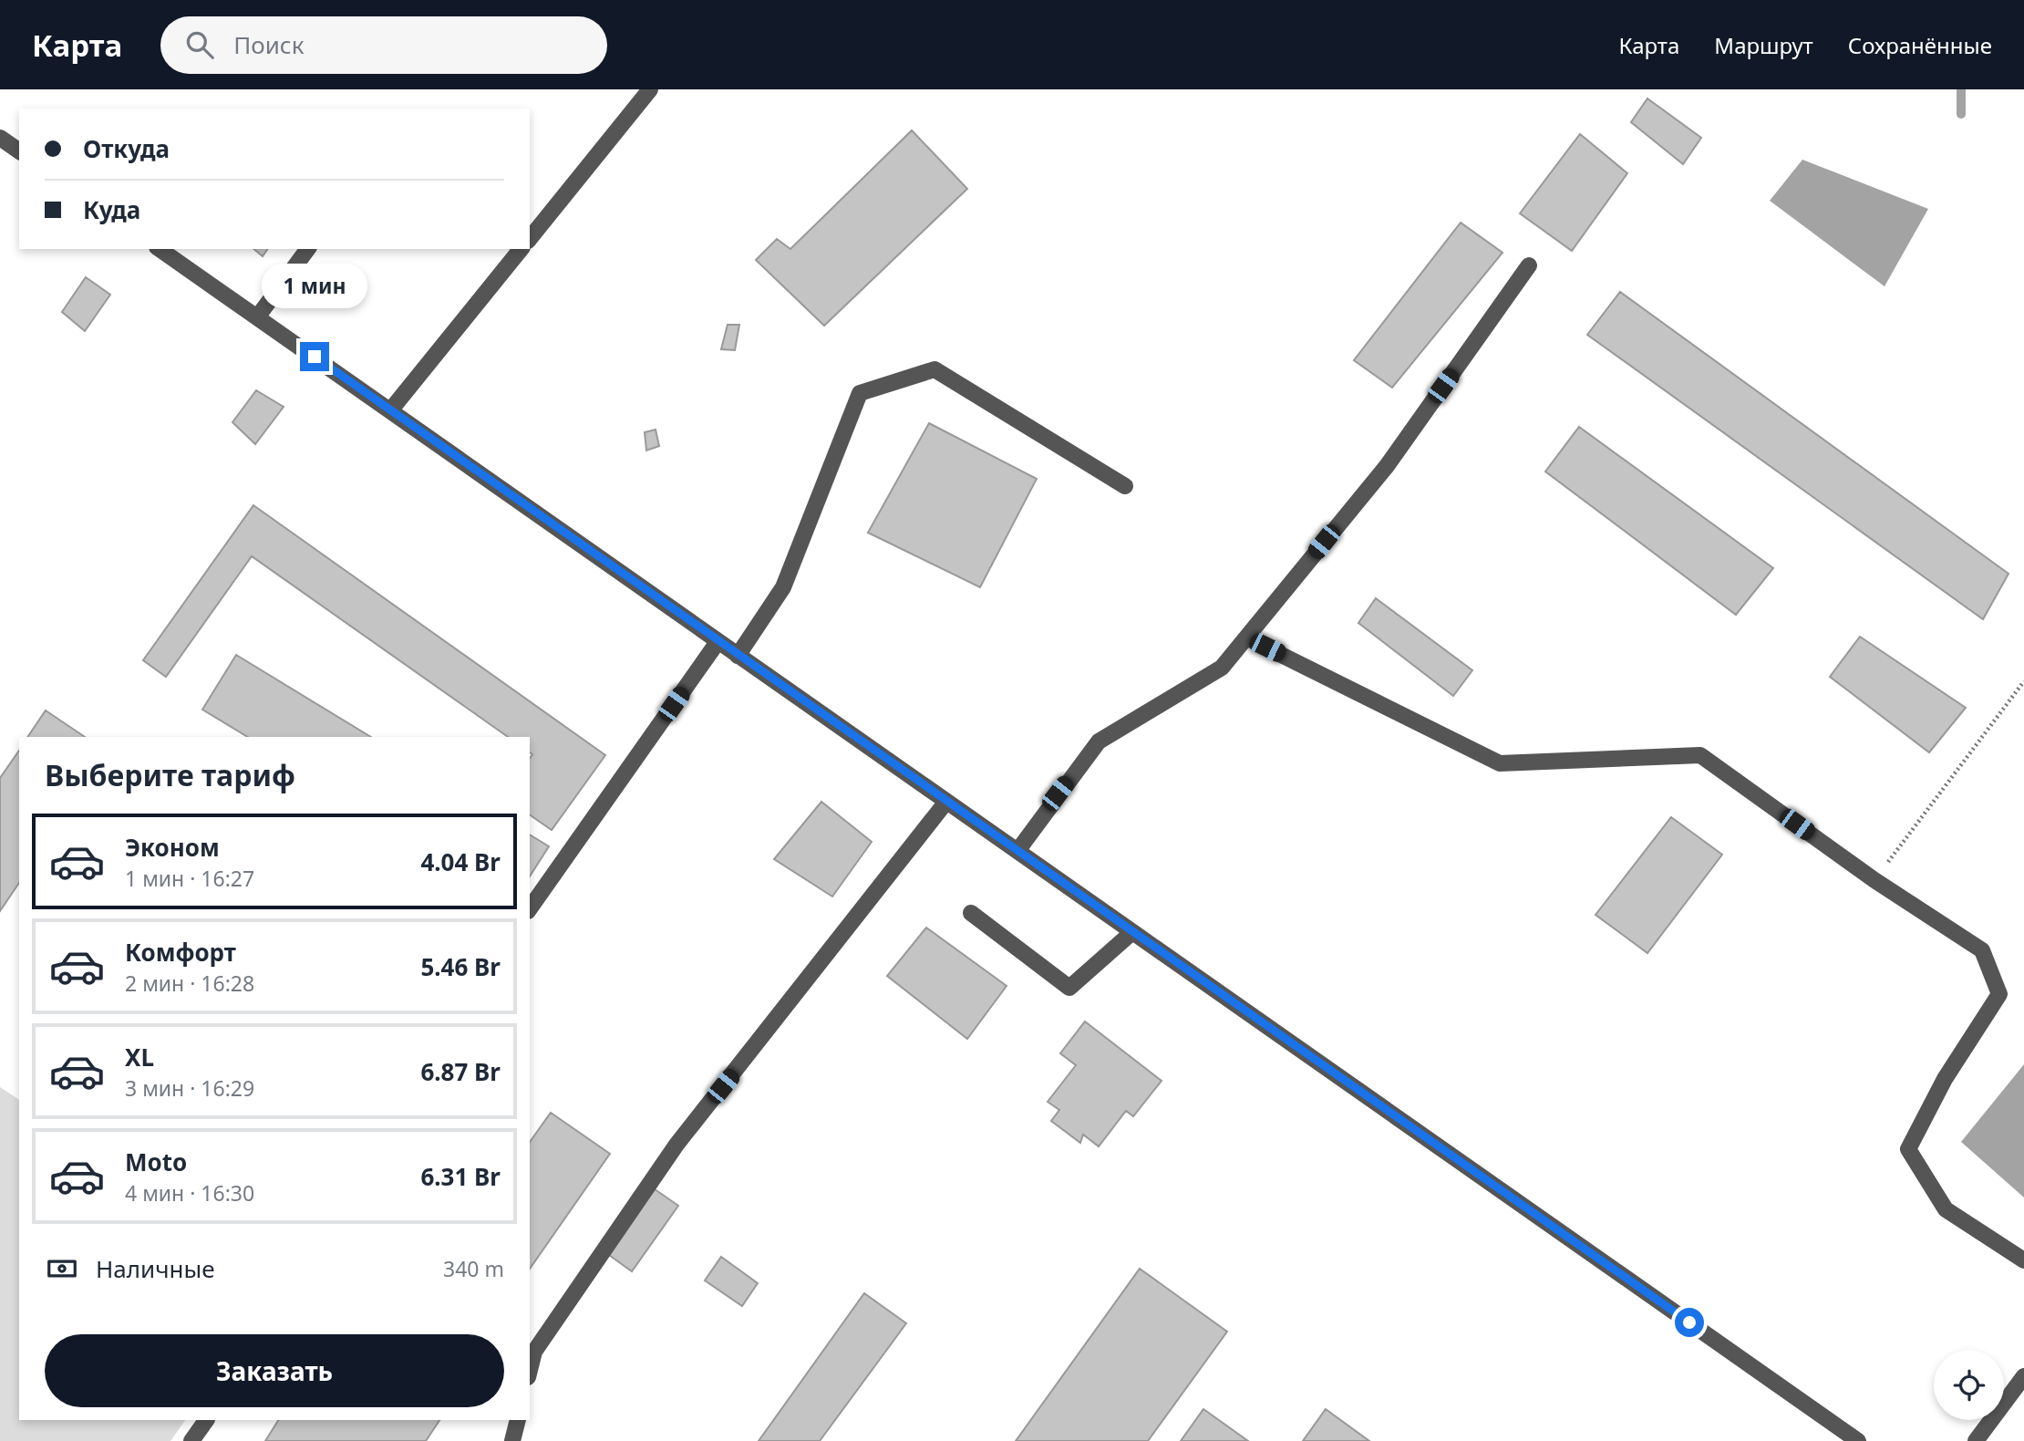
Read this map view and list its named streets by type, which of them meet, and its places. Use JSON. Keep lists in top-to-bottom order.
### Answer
{
  "page": {
    "header": "Карта",
    "search": "Поиск",
    "nav": ["Карта", "Маршрут", "Сохранённые"],
    "banner": ["Откуда", "Куда"],
    "bubble": "1 мин",
    "heading": "Выберите тариф",
    "list": [
      {
        "name": "Эконом",
        "note": "1 мин · 16:27",
        "value": "4.04 Br"
      },
      {
        "name": "Комфорт",
        "note": "2 мин · 16:28",
        "value": "5.46 Br"
      },
      {
        "name": "XL",
        "note": "3 мин · 16:29",
        "value": "6.87 Br"
      },
      {
        "name": "Moto",
        "note": "4 мин · 16:30",
        "value": "6.31 Br"
      }
    ],
    "pay": ["Наличные", "340 m"],
    "buttons": "Заказать"
  }
}
